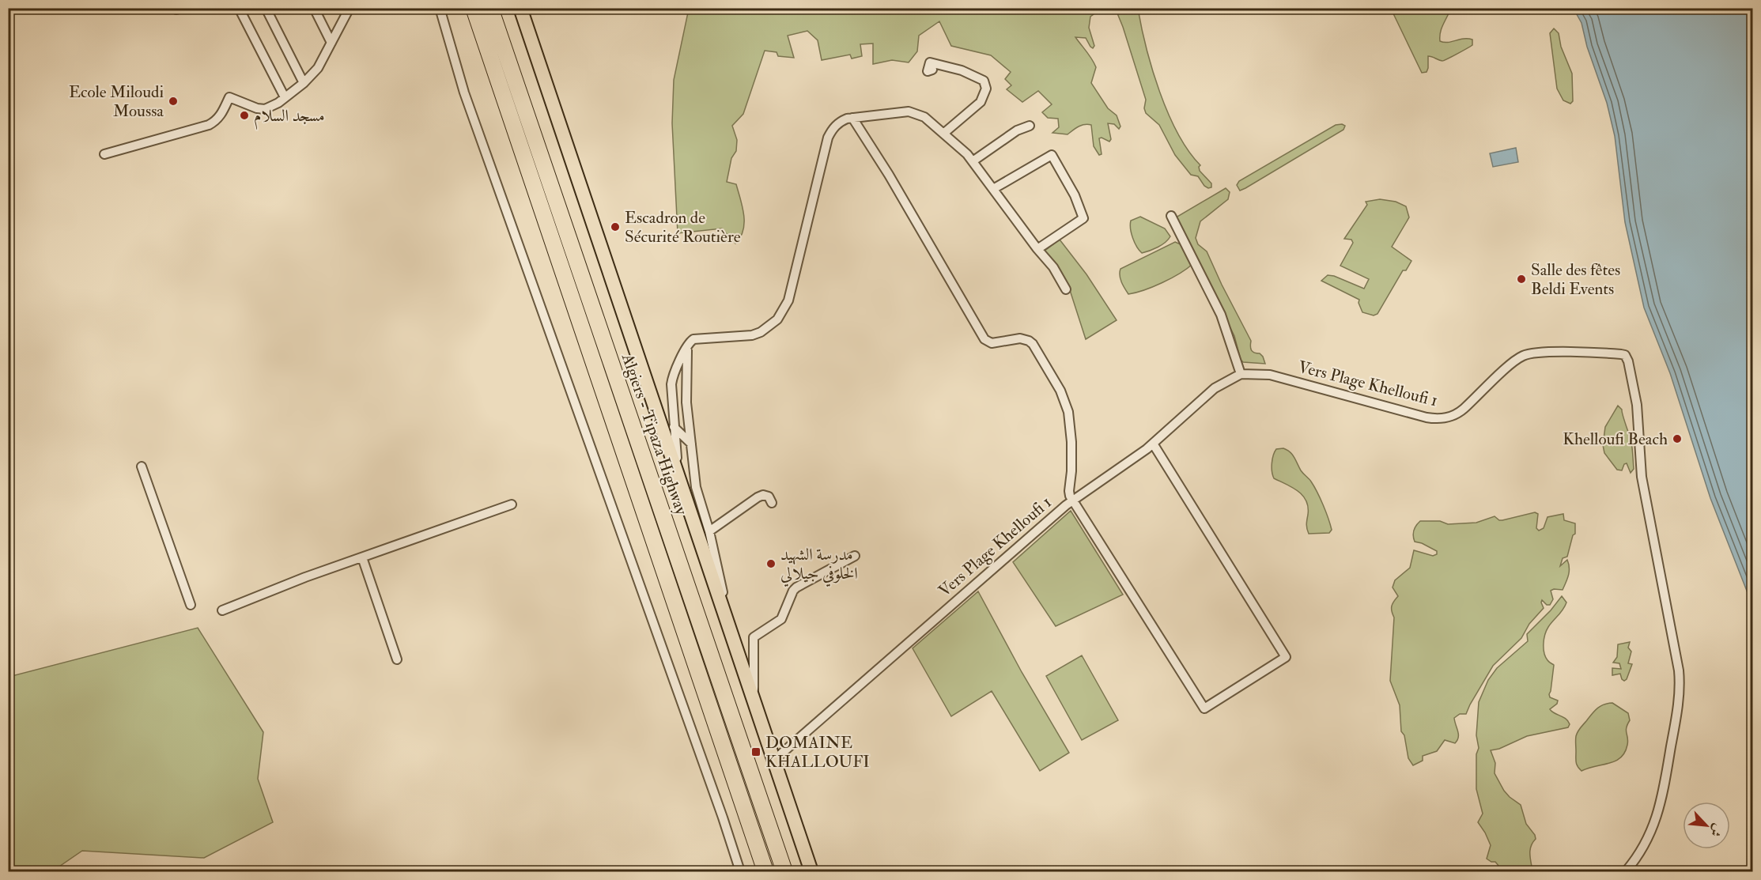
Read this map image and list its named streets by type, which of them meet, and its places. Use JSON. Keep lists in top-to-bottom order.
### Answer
{
  "streets": {
    "highway": ["Algiers - Tipaza Highway"],
    "street": ["Vers Plage Khelloufi 1"]
  },
  "places": {
    "other": [
      "Ecole Miloudi Moussa",
      "مسجد السلام",
      "Escadron de Sécurité Routière",
      "Salle des fêtes Beldi Events",
      "Khelloufi Beach",
      "مدرسة الشهيد الخلوفي جيلالي"
    ],
    "transit": ["DOMAINE KHALLOUFI"]
  },
  "north": "bottom right"
}
